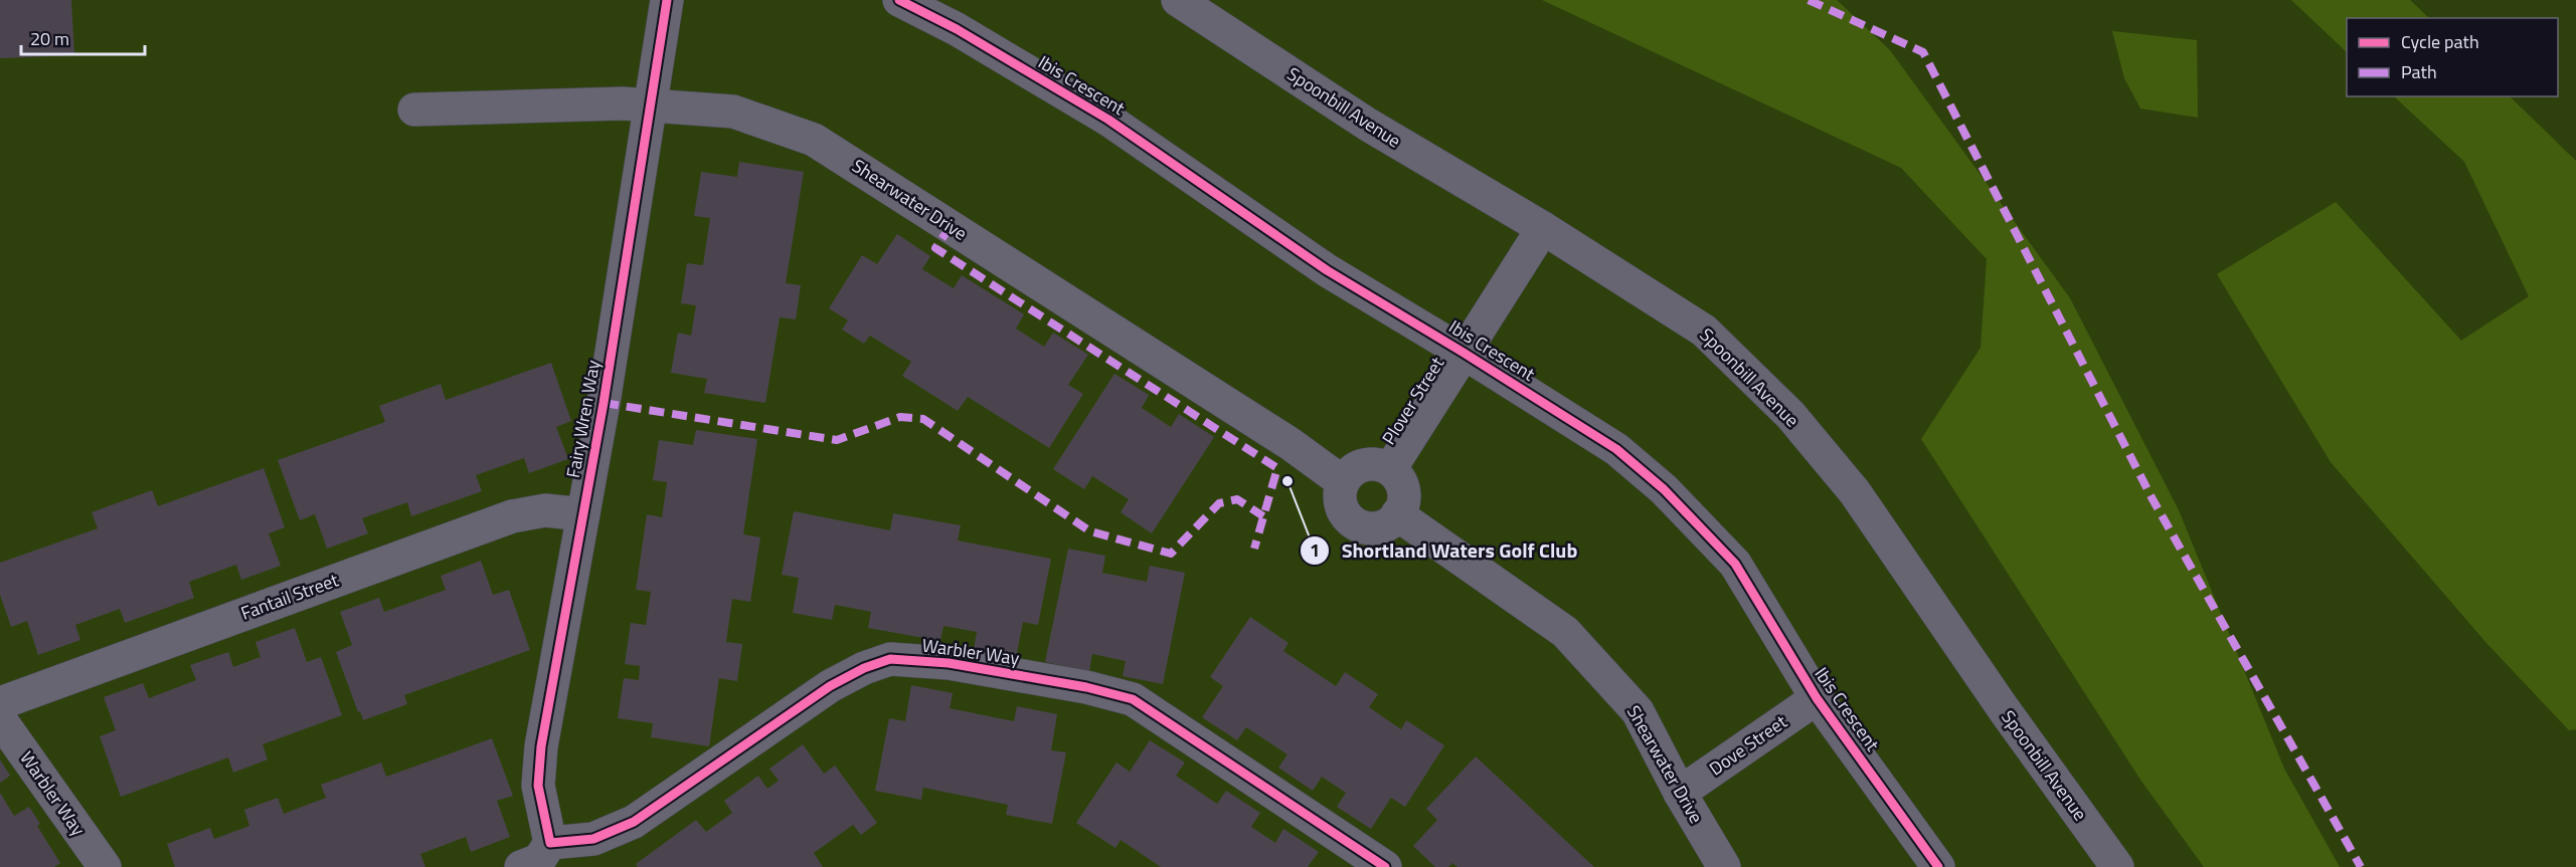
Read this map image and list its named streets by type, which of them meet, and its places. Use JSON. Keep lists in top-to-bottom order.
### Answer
{
  "streets": {
    "street": [
      "Ibis Crescent",
      "Spoonbill Avenue",
      "Shearwater Drive",
      "Plover Street",
      "Fairy Wren Way",
      "Fantail Street",
      "Warbler Way",
      "Dove Street"
    ]
  },
  "crossings": [
    ["Ibis Crescent", "Plover Street"],
    ["Ibis Crescent", "Dove Street"],
    ["Spoonbill Avenue", "Plover Street"],
    ["Shearwater Drive", "Plover Street"],
    ["Shearwater Drive", "Fairy Wren Way"],
    ["Shearwater Drive", "Dove Street"],
    ["Fairy Wren Way", "Fantail Street"],
    ["Fairy Wren Way", "Warbler Way"]
  ],
  "places": ["Shortland Waters Golf Club"],
  "legend": ["Cycle path", "Path"],
  "scale_bar": "20 m"
}
